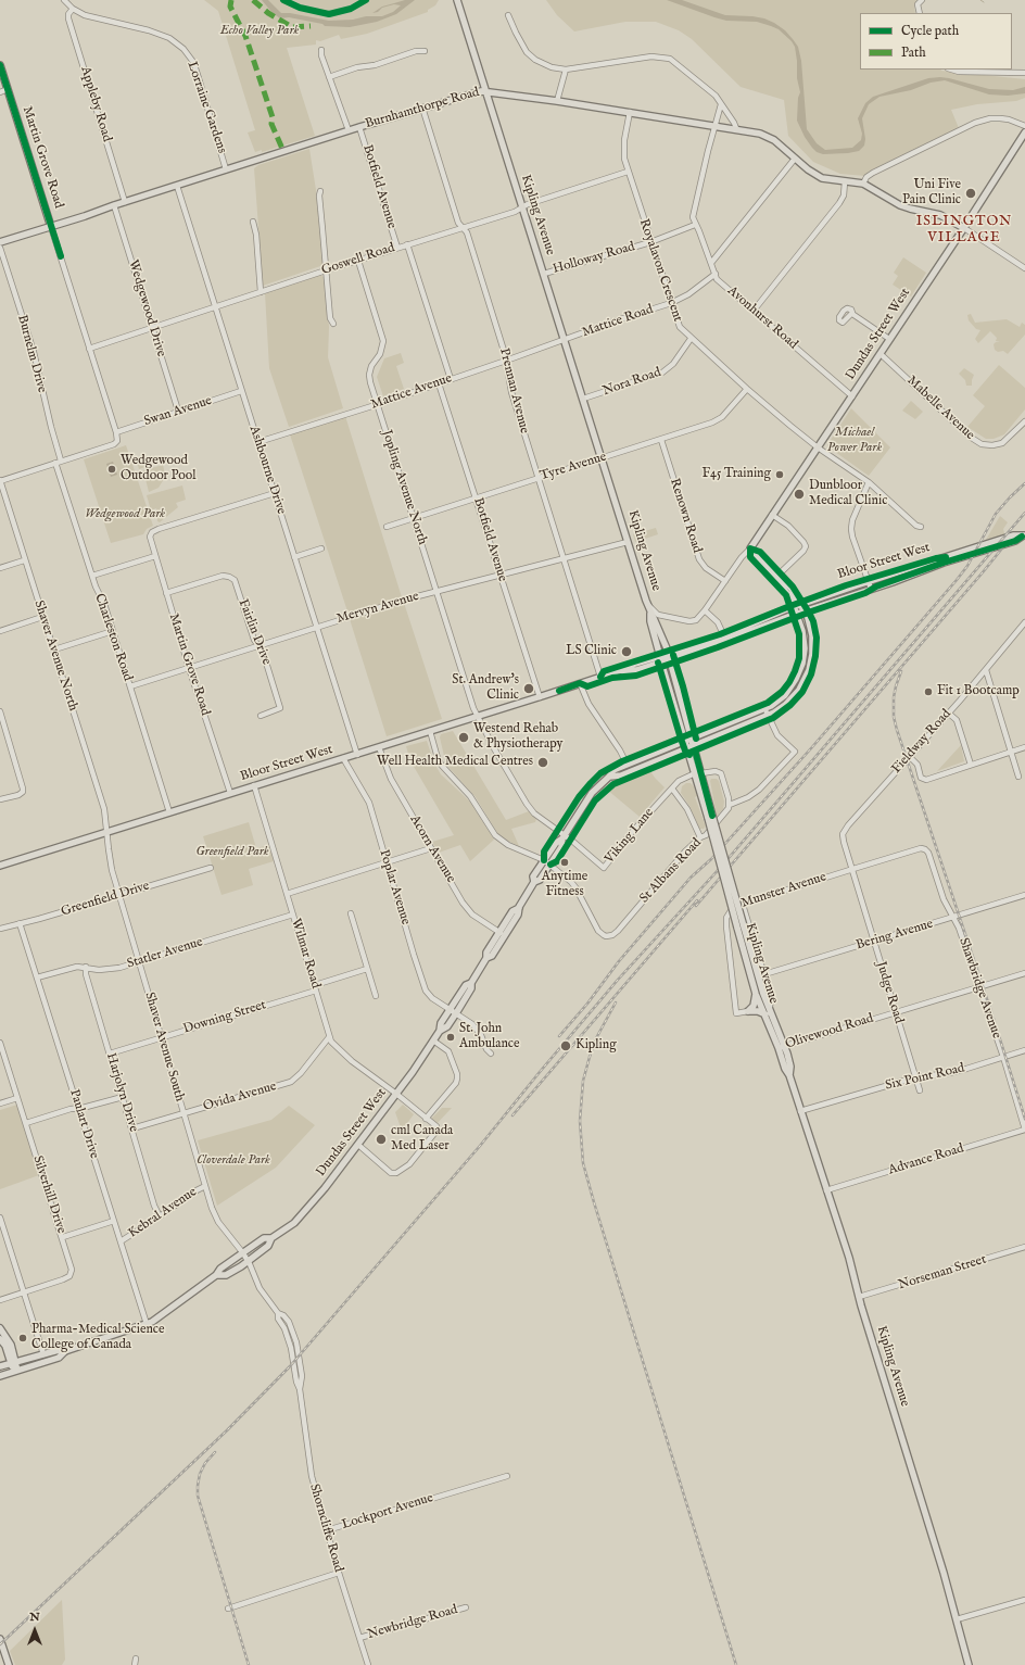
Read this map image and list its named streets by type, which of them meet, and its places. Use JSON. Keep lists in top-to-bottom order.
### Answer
{
  "streets": {
    "main road": [
      "Burnhamthorpe Road",
      "Martin Grove Road",
      "Kipling Avenue",
      "Dundas Street West",
      "Bloor Street West"
    ],
    "street": [
      "Appleby Road",
      "Lorraine Gardens",
      "Botfield Avenue",
      "Holloway Road",
      "Goswell Road",
      "Royalavon Crescent",
      "Wedgewood Drive",
      "Avonhurst Road",
      "Mattice Road",
      "Burnelm Drive",
      "Nora Road",
      "Prennan Avenue",
      "Mattice Avenue",
      "Mabelle Avenue",
      "Swan Avenue",
      "Tyre Avenue",
      "Ashbourne Drive",
      "Jopling Avenue North",
      "Renown Road",
      "Mervyn Avenue",
      "Fairlin Drive",
      "Charleston Road",
      "Shaver Avenue North",
      "Fieldway Road",
      "Viking Lane",
      "Acorn Avenue",
      "St Albans Road",
      "Poplar Avenue",
      "Munster Avenue",
      "Greenfield Drive",
      "Bering Avenue",
      "Statler Avenue",
      "Wilmar Road",
      "Shawbridge Avenue",
      "Judge Road",
      "Downing Street",
      "Olivewood Road",
      "Shaver Avenue South",
      "Six Point Road",
      "Harjolyn Drive",
      "Ovida Avenue",
      "Paulart Drive",
      "Advance Road",
      "Silverhill Drive",
      "Kebral Avenue",
      "Norseman Street",
      "Lockport Avenue",
      "Shorncliffe Road",
      "Newbridge Road"
    ]
  },
  "crossings": [
    ["Appleby Road", "Lorraine Gardens"],
    ["Appleby Road", "Burnhamthorpe Road"],
    ["Lorraine Gardens", "Burnhamthorpe Road"],
    ["Burnhamthorpe Road", "Martin Grove Road"],
    ["Burnhamthorpe Road", "Botfield Avenue"],
    ["Burnhamthorpe Road", "Kipling Avenue"],
    ["Burnhamthorpe Road", "Royalavon Crescent"],
    ["Burnhamthorpe Road", "Wedgewood Drive"],
    ["Burnhamthorpe Road", "Dundas Street West"],
    ["Burnhamthorpe Road", "Prennan Avenue"],
    ["Burnhamthorpe Road", "Ashbourne Drive"],
    ["Martin Grove Road", "Goswell Road"],
    ["Martin Grove Road", "Burnelm Drive"],
    ["Martin Grove Road", "Swan Avenue"],
    ["Martin Grove Road", "Ashbourne Drive"],
    ["Martin Grove Road", "Bloor Street West"],
    ["Martin Grove Road", "Mervyn Avenue"],
    ["Martin Grove Road", "Fairlin Drive"],
    ["Botfield Avenue", "Goswell Road"],
    ["Botfield Avenue", "Mattice Avenue"],
    ["Botfield Avenue", "Tyre Avenue"],
    ["Botfield Avenue", "Bloor Street West"],
    ["Botfield Avenue", "Mervyn Avenue"],
    ["Kipling Avenue", "Holloway Road"],
    ["Kipling Avenue", "Goswell Road"],
    ["Kipling Avenue", "Mattice Road"],
    ["Kipling Avenue", "Dundas Street West"],
    ["Kipling Avenue", "Nora Road"],
    ["Kipling Avenue", "Mattice Avenue"],
    ["Kipling Avenue", "Tyre Avenue"],
    ["Kipling Avenue", "Bloor Street West"],
    ["Kipling Avenue", "Mervyn Avenue"],
    ["Kipling Avenue", "Viking Lane"],
    ["Kipling Avenue", "Munster Avenue"],
    ["Kipling Avenue", "Bering Avenue"],
    ["Kipling Avenue", "Olivewood Road"],
    ["Kipling Avenue", "Six Point Road"],
    ["Kipling Avenue", "Advance Road"],
    ["Kipling Avenue", "Norseman Street"],
    ["Holloway Road", "Royalavon Crescent"],
    ["Holloway Road", "Avonhurst Road"],
    ["Goswell Road", "Royalavon Crescent"],
    ["Goswell Road", "Wedgewood Drive"],
    ["Goswell Road", "Prennan Avenue"],
    ["Goswell Road", "Ashbourne Drive"],
    ["Goswell Road", "Jopling Avenue North"],
    ["Royalavon Crescent", "Mattice Road"],
    ["Royalavon Crescent", "Dundas Street West"],
    ["Royalavon Crescent", "Nora Road"],
    ["Royalavon Crescent", "Tyre Avenue"],
    ["Wedgewood Drive", "Swan Avenue"],
    ["Avonhurst Road", "Mattice Road"],
    ["Avonhurst Road", "Dundas Street West"],
    ["Mattice Road", "Mattice Avenue"],
    ["Dundas Street West", "Mabelle Avenue"],
    ["Dundas Street West", "Jopling Avenue North"],
    ["Dundas Street West", "Renown Road"],
    ["Dundas Street West", "Bloor Street West"],
    ["Dundas Street West", "Viking Lane"],
    ["Dundas Street West", "Acorn Avenue"],
    ["Dundas Street West", "St Albans Road"],
    ["Dundas Street West", "Poplar Avenue"],
    ["Dundas Street West", "Wilmar Road"],
    ["Dundas Street West", "Shaver Avenue South"],
    ["Dundas Street West", "Paulart Drive"],
    ["Dundas Street West", "Shorncliffe Road"],
    ["Prennan Avenue", "Mattice Avenue"],
    ["Prennan Avenue", "Tyre Avenue"],
    ["Prennan Avenue", "Bloor Street West"],
    ["Prennan Avenue", "Mervyn Avenue"],
    ["Mattice Avenue", "Ashbourne Drive"],
    ["Mattice Avenue", "Jopling Avenue North"],
    ["Swan Avenue", "Ashbourne Drive"],
    ["Tyre Avenue", "Jopling Avenue North"],
    ["Tyre Avenue", "Renown Road"],
    ["Ashbourne Drive", "Bloor Street West"],
    ["Ashbourne Drive", "Mervyn Avenue"],
    ["Jopling Avenue North", "Bloor Street West"],
    ["Jopling Avenue North", "Mervyn Avenue"],
    ["Jopling Avenue North", "Viking Lane"],
    ["Bloor Street West", "Charleston Road"],
    ["Bloor Street West", "Shaver Avenue North"],
    ["Bloor Street West", "Acorn Avenue"],
    ["Bloor Street West", "Poplar Avenue"],
    ["Bloor Street West", "Wilmar Road"],
    ["Bloor Street West", "Shaver Avenue South"],
    ["Mervyn Avenue", "Fairlin Drive"],
    ["Mervyn Avenue", "Charleston Road"],
    ["Shaver Avenue North", "Shaver Avenue South"],
    ["Fieldway Road", "Munster Avenue"],
    ["Fieldway Road", "Judge Road"],
    ["Munster Avenue", "Shawbridge Avenue"],
    ["Munster Avenue", "Judge Road"],
    ["Greenfield Drive", "Shaver Avenue South"],
    ["Greenfield Drive", "Paulart Drive"],
    ["Bering Avenue", "Shawbridge Avenue"],
    ["Bering Avenue", "Judge Road"],
    ["Statler Avenue", "Wilmar Road"],
    ["Statler Avenue", "Shaver Avenue South"],
    ["Statler Avenue", "Harjolyn Drive"],
    ["Statler Avenue", "Paulart Drive"],
    ["Wilmar Road", "Downing Street"],
    ["Wilmar Road", "Ovida Avenue"],
    ["Shawbridge Avenue", "Olivewood Road"],
    ["Shawbridge Avenue", "Six Point Road"],
    ["Shawbridge Avenue", "Advance Road"],
    ["Judge Road", "Olivewood Road"],
    ["Judge Road", "Six Point Road"],
    ["Downing Street", "Shaver Avenue South"],
    ["Downing Street", "Harjolyn Drive"],
    ["Shaver Avenue South", "Ovida Avenue"],
    ["Shaver Avenue South", "Kebral Avenue"],
    ["Shaver Avenue South", "Shorncliffe Road"],
    ["Harjolyn Drive", "Ovida Avenue"],
    ["Harjolyn Drive", "Kebral Avenue"],
    ["Paulart Drive", "Kebral Avenue"],
    ["Lockport Avenue", "Shorncliffe Road"],
    ["Shorncliffe Road", "Newbridge Road"]
  ],
  "districts": ["ISLINGTON VILLAGE"],
  "parks": [
    "Echo Valley Park",
    "Michael Power Park",
    "Wedgewood Park",
    "Greenfield Park",
    "Cloverdale Park"
  ],
  "places": [
    "Uni Five Pain Clinic",
    "Wedgewood Outdoor Pool",
    "F45 Training",
    "Dunbloor Medical Clinic",
    "LS Clinic",
    "St. Andrew's Clinic",
    "Fit 1 Bootcamp",
    "Westend Rehab & Physiotherapy",
    "Well Health Medical Centres",
    "Anytime Fitness",
    "St. John Ambulance",
    "Kipling",
    "cml Canada Med Laser",
    "Pharma-Medical Science College of Canada"
  ],
  "legend": ["Cycle path", "Path"],
  "north": "top"
}
